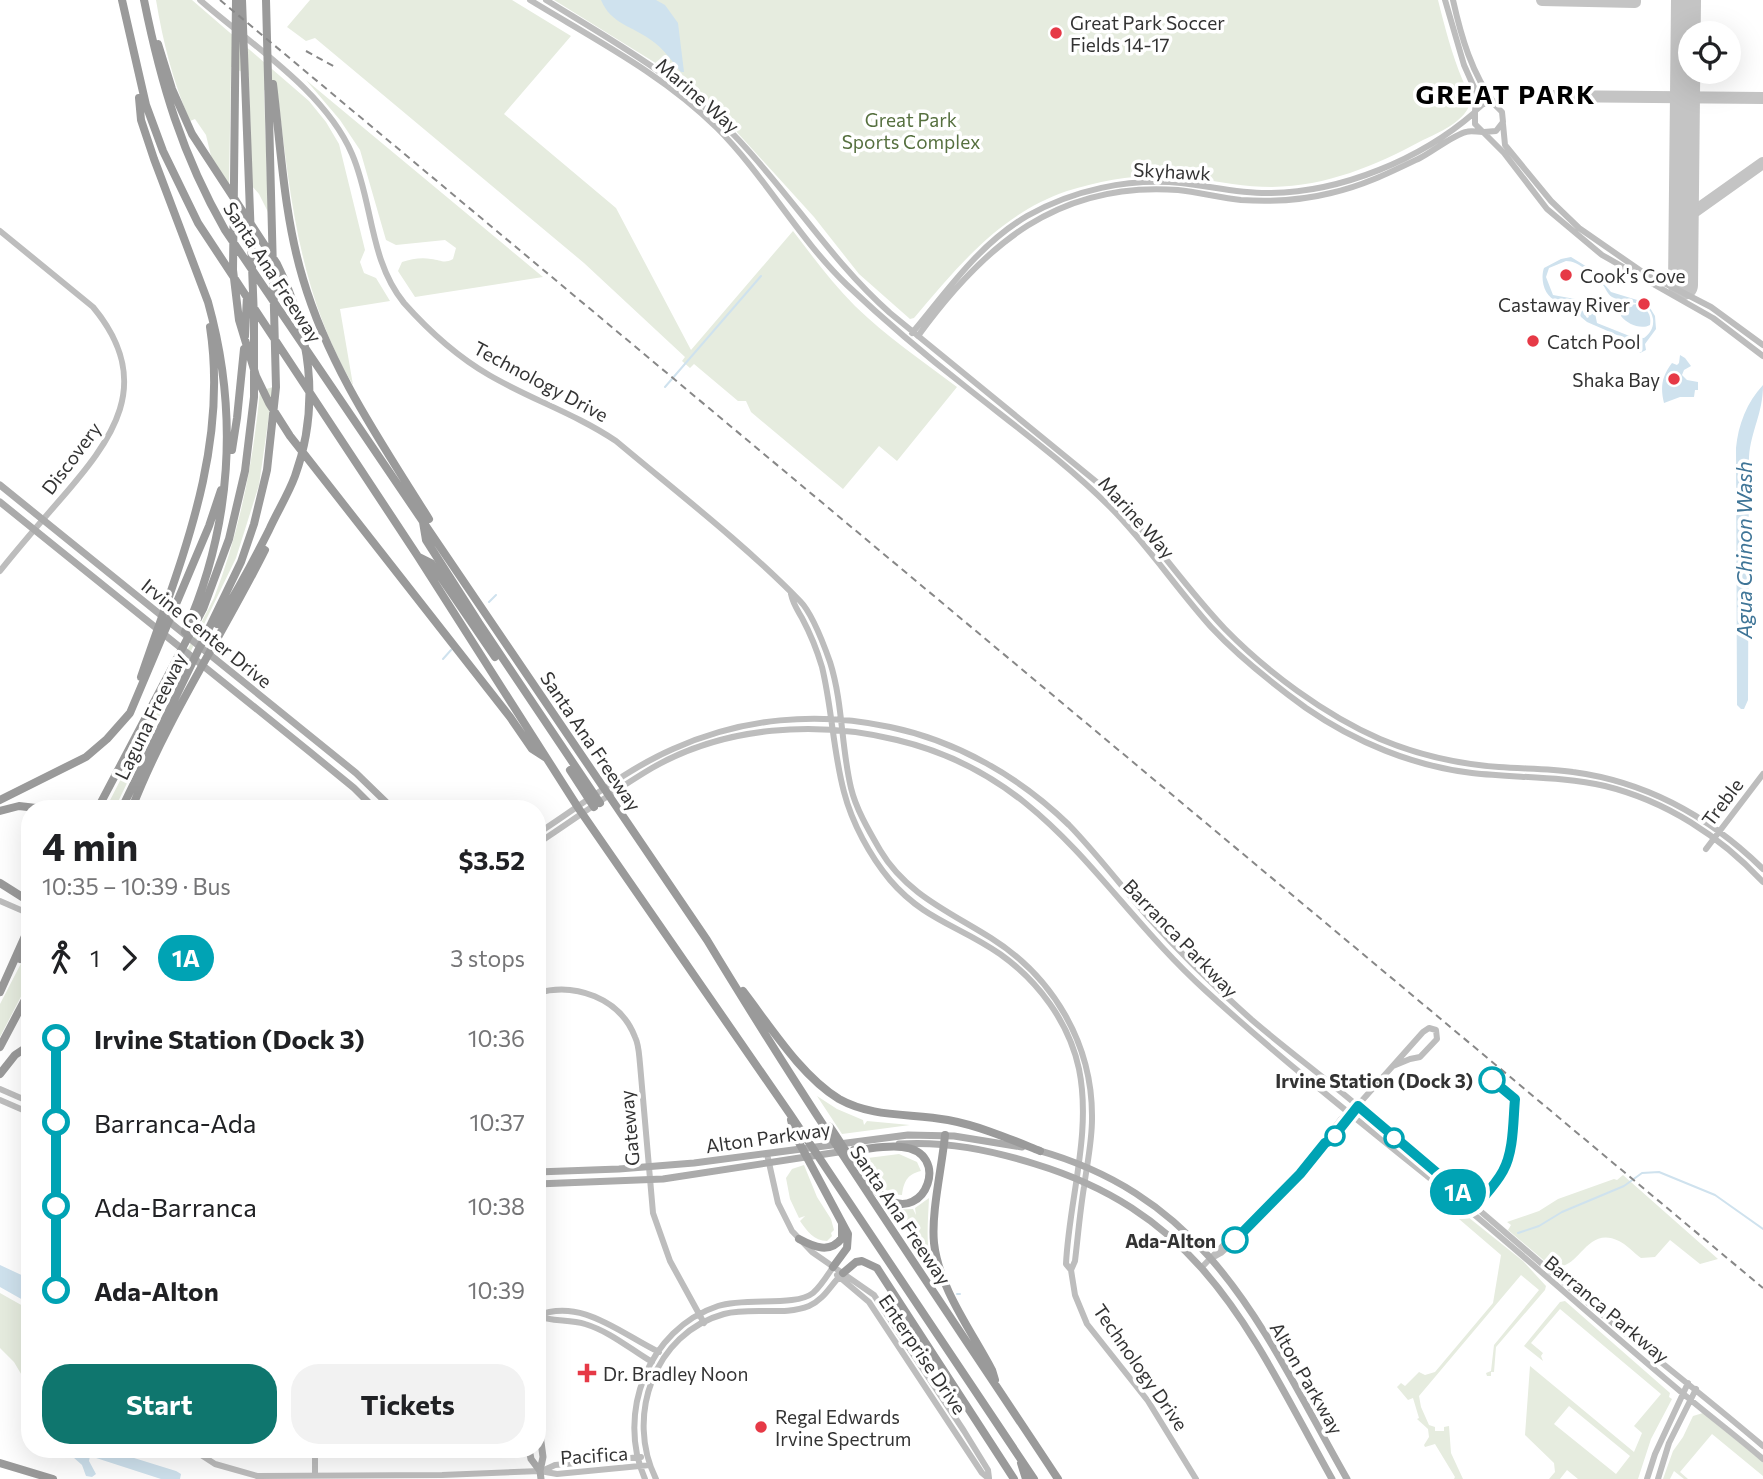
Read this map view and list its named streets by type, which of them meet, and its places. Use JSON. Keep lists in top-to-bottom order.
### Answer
{
  "streets": {
    "highway": ["Santa Ana Freeway", "Laguna Freeway"],
    "main road": ["Irvine Center Drive", "Alton Parkway"],
    "street": [
      "Marine Way",
      "Skyhawk",
      "Technology Drive",
      "Discovery",
      "Treble",
      "Barranca Parkway",
      "Gateway",
      "Enterprise Drive",
      "Pacifica"
    ]
  },
  "crossings": [
    ["Marine Way", "Skyhawk"],
    ["Marine Way", "Treble"],
    ["Technology Drive", "Barranca Parkway"],
    ["Technology Drive", "Alton Parkway"],
    ["Discovery", "Irvine Center Drive"],
    ["Gateway", "Alton Parkway"]
  ],
  "districts": ["GREAT PARK"],
  "water": ["Agua Chinon Wash"],
  "parks": ["Great Park Sports Complex"],
  "places": {
    "other": [
      "Great Park Soccer Fields 14-17",
      "Cook's Cove",
      "Castaway River",
      "Catch Pool",
      "Shaka Bay",
      "Irvine Station (Dock 3)",
      "Ada-Alton",
      "Regal Edwards Irvine Spectrum"
    ],
    "health": ["Dr. Bradley Noon"]
  },
  "lines": ["bus line 1A"],
  "page": {
    "on_map": "1A",
    "heading": ["4 min", "10:35 – 10:39 · Bus", "$3.52"],
    "legs": ["1", "1A", "3 stops"],
    "list": [
      {
        "name": "Irvine Station (Dock 3)",
        "value": "10:36"
      },
      {
        "name": "Barranca-Ada",
        "value": "10:37"
      },
      {
        "name": "Ada-Barranca",
        "value": "10:38"
      },
      {
        "name": "Ada-Alton",
        "value": "10:39"
      }
    ],
    "buttons": ["Start", "Tickets"]
  }
}
